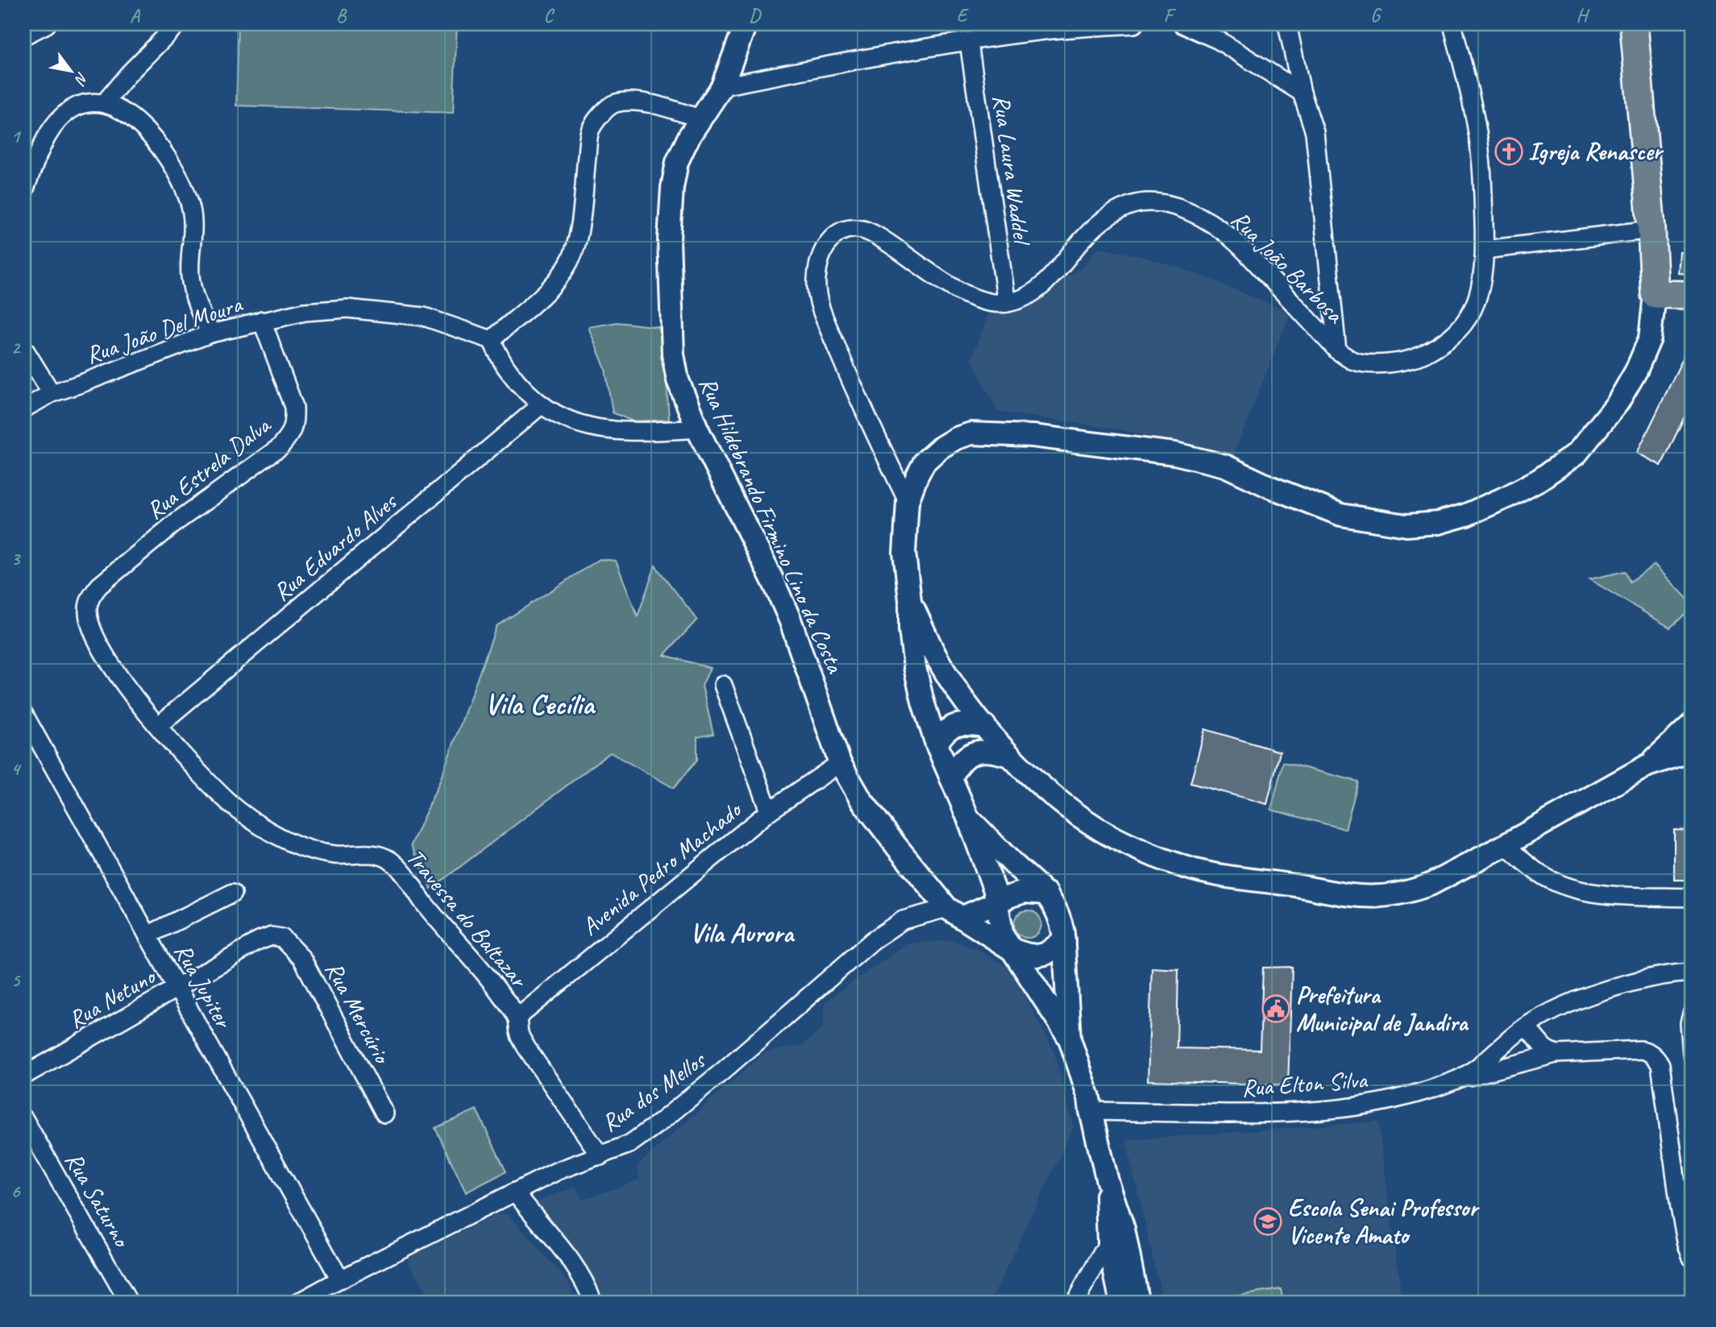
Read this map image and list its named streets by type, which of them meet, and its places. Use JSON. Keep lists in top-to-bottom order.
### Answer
{
  "streets": {
    "street": [
      "Rua Laura Waddel",
      "Rua João Barbosa",
      "Rua João Del Moura",
      "Rua Estrela Dalva",
      "Rua Hildebrando Firmino Lino da Costa",
      "Rua Eduardo Alves",
      "Avenida Pedro Machado",
      "Travessa do Baltazar",
      "Rua Jupiter",
      "Rua Netuno",
      "Rua Mercúrio",
      "Rua Elton Silva",
      "Rua dos Mellos",
      "Rua Saturno"
    ]
  },
  "crossings": [
    ["Rua Laura Waddel", "Rua João Barbosa"],
    ["Rua João Del Moura", "Rua Estrela Dalva"],
    ["Rua Estrela Dalva", "Travessa do Baltazar"],
    ["Rua Hildebrando Firmino Lino da Costa", "Avenida Pedro Machado"],
    ["Rua Hildebrando Firmino Lino da Costa", "Rua dos Mellos"],
    ["Rua Eduardo Alves", "Travessa do Baltazar"],
    ["Avenida Pedro Machado", "Travessa do Baltazar"],
    ["Travessa do Baltazar", "Rua dos Mellos"],
    ["Rua Jupiter", "Rua Netuno"],
    ["Rua Jupiter", "Rua dos Mellos"],
    ["Rua Netuno", "Rua Mercúrio"]
  ],
  "districts": ["Vila Cecília", "Vila Aurora"],
  "places": {
    "church": ["Igreja Renascer"],
    "public building": ["Prefeitura Municipal de Jandira"],
    "school or university": ["Escola Senai Professor Vicente Amato"]
  },
  "north": "bottom right",
  "grid": {
    "columns": [
      "A",
      "B",
      "C",
      "D",
      "E",
      "F",
      "G",
      "H"
    ],
    "rows": [
      "1",
      "2",
      "3",
      "4",
      "5",
      "6"
    ]
  }
}
